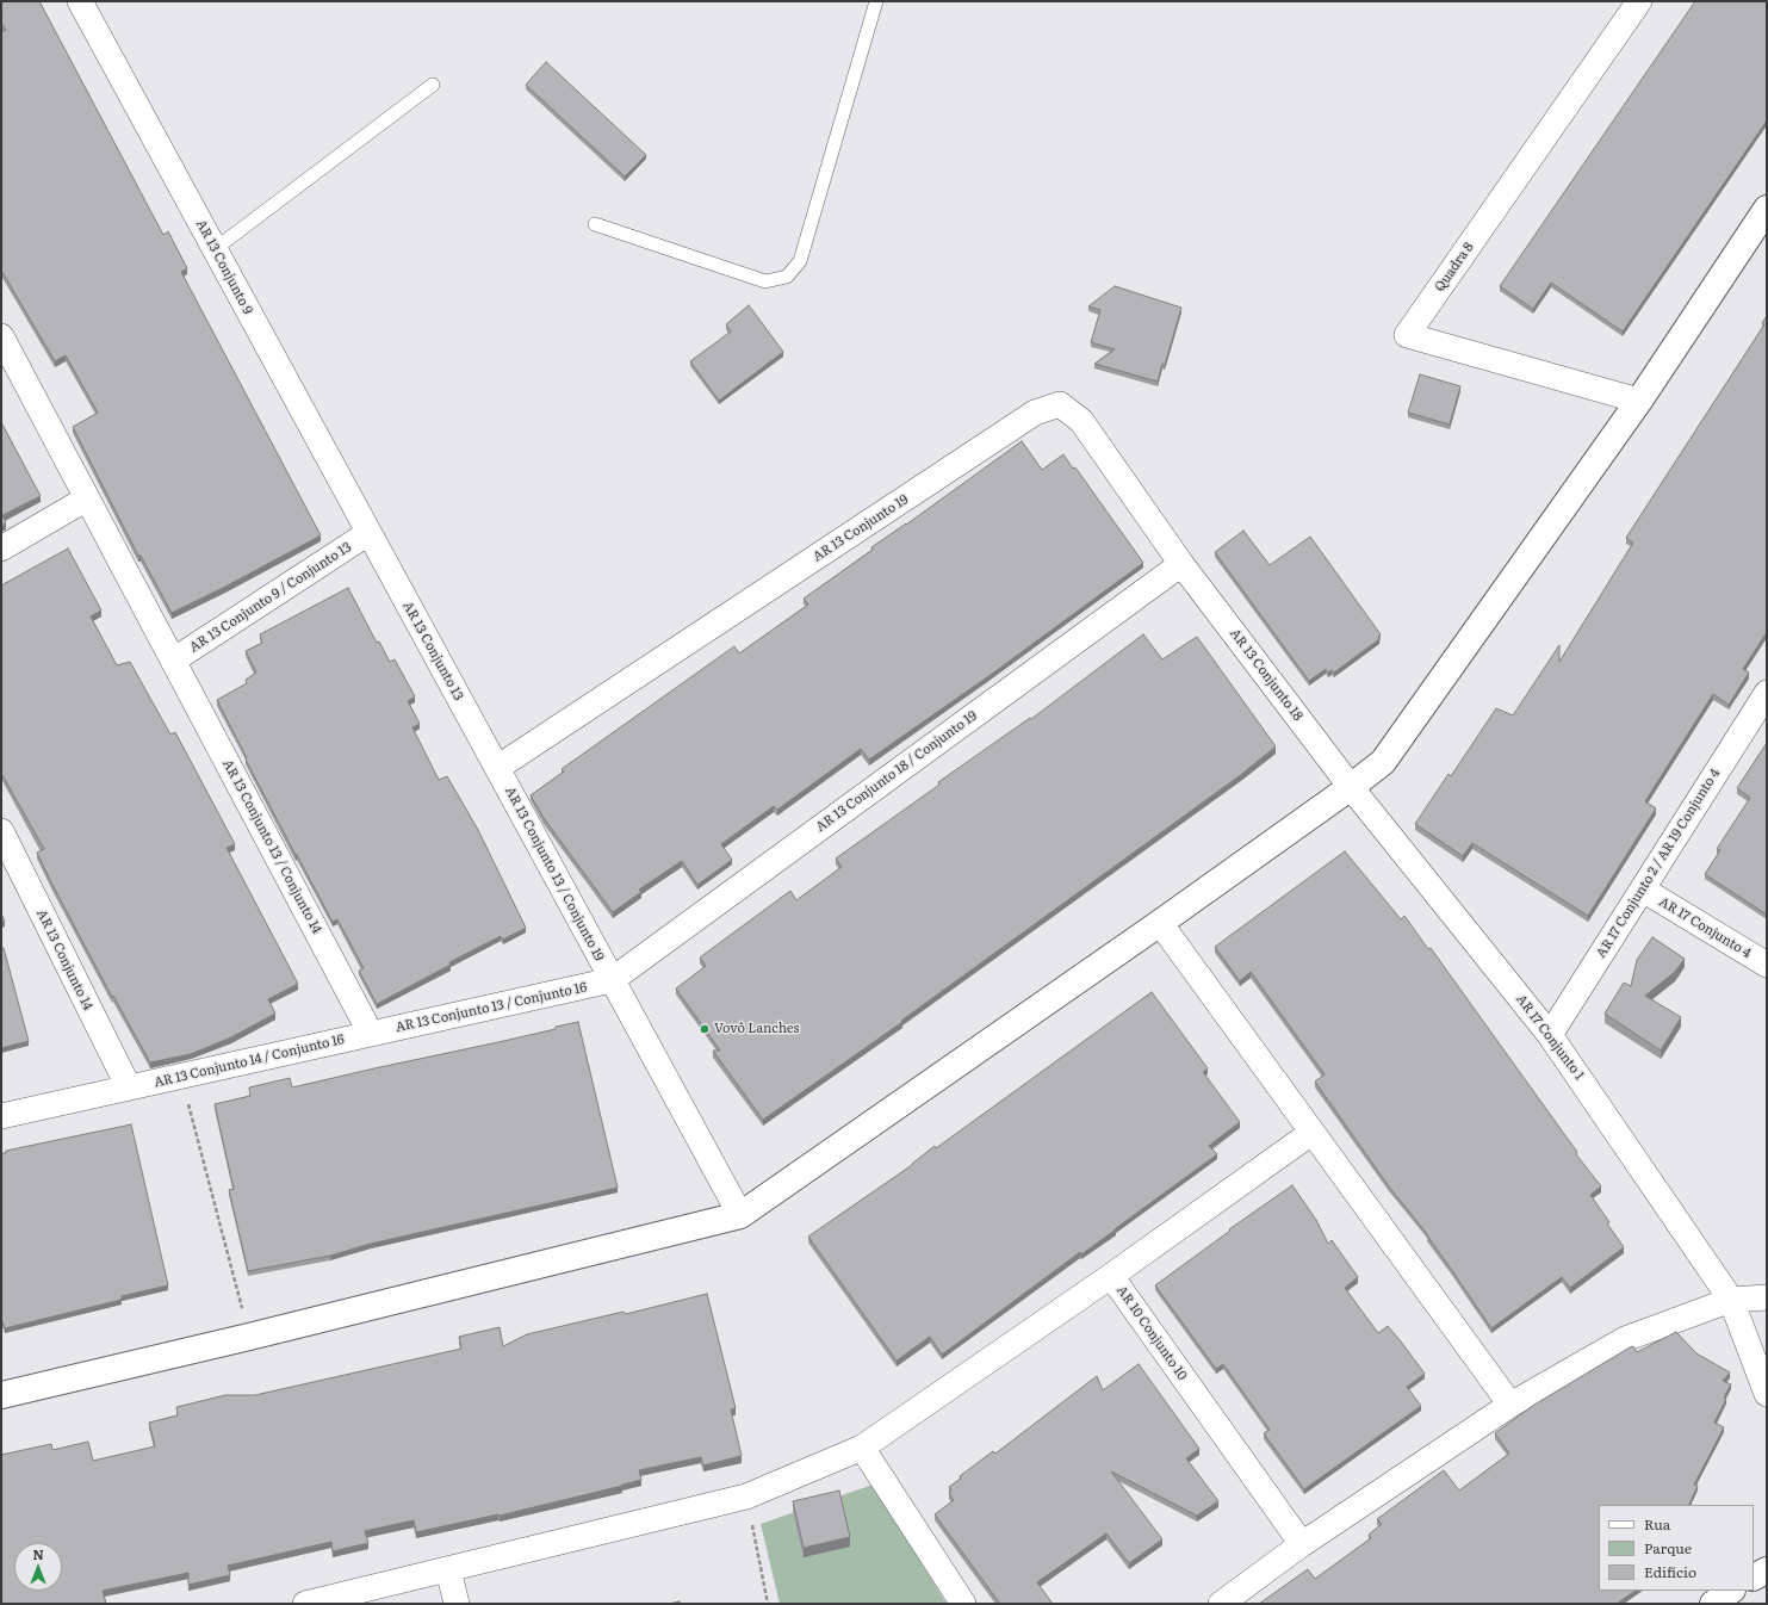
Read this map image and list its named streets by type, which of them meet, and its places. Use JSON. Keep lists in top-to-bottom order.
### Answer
{
  "streets": {
    "street": [
      "AR 13 Conjunto 9",
      "Quadra 8",
      "AR 13 Conjunto 19",
      "AR 13 Conjunto 9 / Conjunto 13",
      "AR 13 Conjunto 13",
      "AR 13 Conjunto 18",
      "AR 13 Conjunto 18 / Conjunto 19",
      "AR 13 Conjunto 13 / Conjunto 14",
      "AR 17 Conjunto 2 / AR 19 Conjunto 4",
      "AR 13 Conjunto 13 / Conjunto 19",
      "AR 17 Conjunto 4",
      "AR 13 Conjunto 14",
      "AR 13 Conjunto 13 / Conjunto 16",
      "AR 17 Conjunto 1",
      "AR 13 Conjunto 14 / Conjunto 16",
      "AR 10 Conjunto 10"
    ]
  },
  "crossings": [
    ["AR 13 Conjunto 9", "AR 13 Conjunto 9 / Conjunto 13"],
    ["AR 13 Conjunto 9", "AR 13 Conjunto 13"],
    ["AR 13 Conjunto 19", "AR 13 Conjunto 13"],
    ["AR 13 Conjunto 19", "AR 13 Conjunto 18"],
    ["AR 13 Conjunto 19", "AR 13 Conjunto 18 / Conjunto 19"],
    ["AR 13 Conjunto 19", "AR 13 Conjunto 13 / Conjunto 19"],
    ["AR 13 Conjunto 9 / Conjunto 13", "AR 13 Conjunto 13"],
    ["AR 13 Conjunto 9 / Conjunto 13", "AR 13 Conjunto 13 / Conjunto 14"],
    ["AR 13 Conjunto 13", "AR 13 Conjunto 13 / Conjunto 19"],
    ["AR 13 Conjunto 18", "AR 13 Conjunto 18 / Conjunto 19"],
    ["AR 13 Conjunto 18", "AR 17 Conjunto 1"],
    ["AR 13 Conjunto 18 / Conjunto 19", "AR 13 Conjunto 13 / Conjunto 19"],
    ["AR 13 Conjunto 18 / Conjunto 19", "AR 13 Conjunto 13 / Conjunto 16"],
    ["AR 13 Conjunto 13 / Conjunto 14", "AR 13 Conjunto 13 / Conjunto 16"],
    ["AR 13 Conjunto 13 / Conjunto 14", "AR 13 Conjunto 14 / Conjunto 16"],
    ["AR 17 Conjunto 2 / AR 19 Conjunto 4", "AR 17 Conjunto 4"],
    ["AR 17 Conjunto 2 / AR 19 Conjunto 4", "AR 17 Conjunto 1"],
    ["AR 13 Conjunto 13 / Conjunto 19", "AR 13 Conjunto 13 / Conjunto 16"],
    ["AR 13 Conjunto 14", "AR 13 Conjunto 14 / Conjunto 16"],
    ["AR 13 Conjunto 13 / Conjunto 16", "AR 13 Conjunto 14 / Conjunto 16"]
  ],
  "places": ["Vovô Lanches"],
  "legend": ["Rua", "Parque", "Edifício"],
  "north": "top"
}
